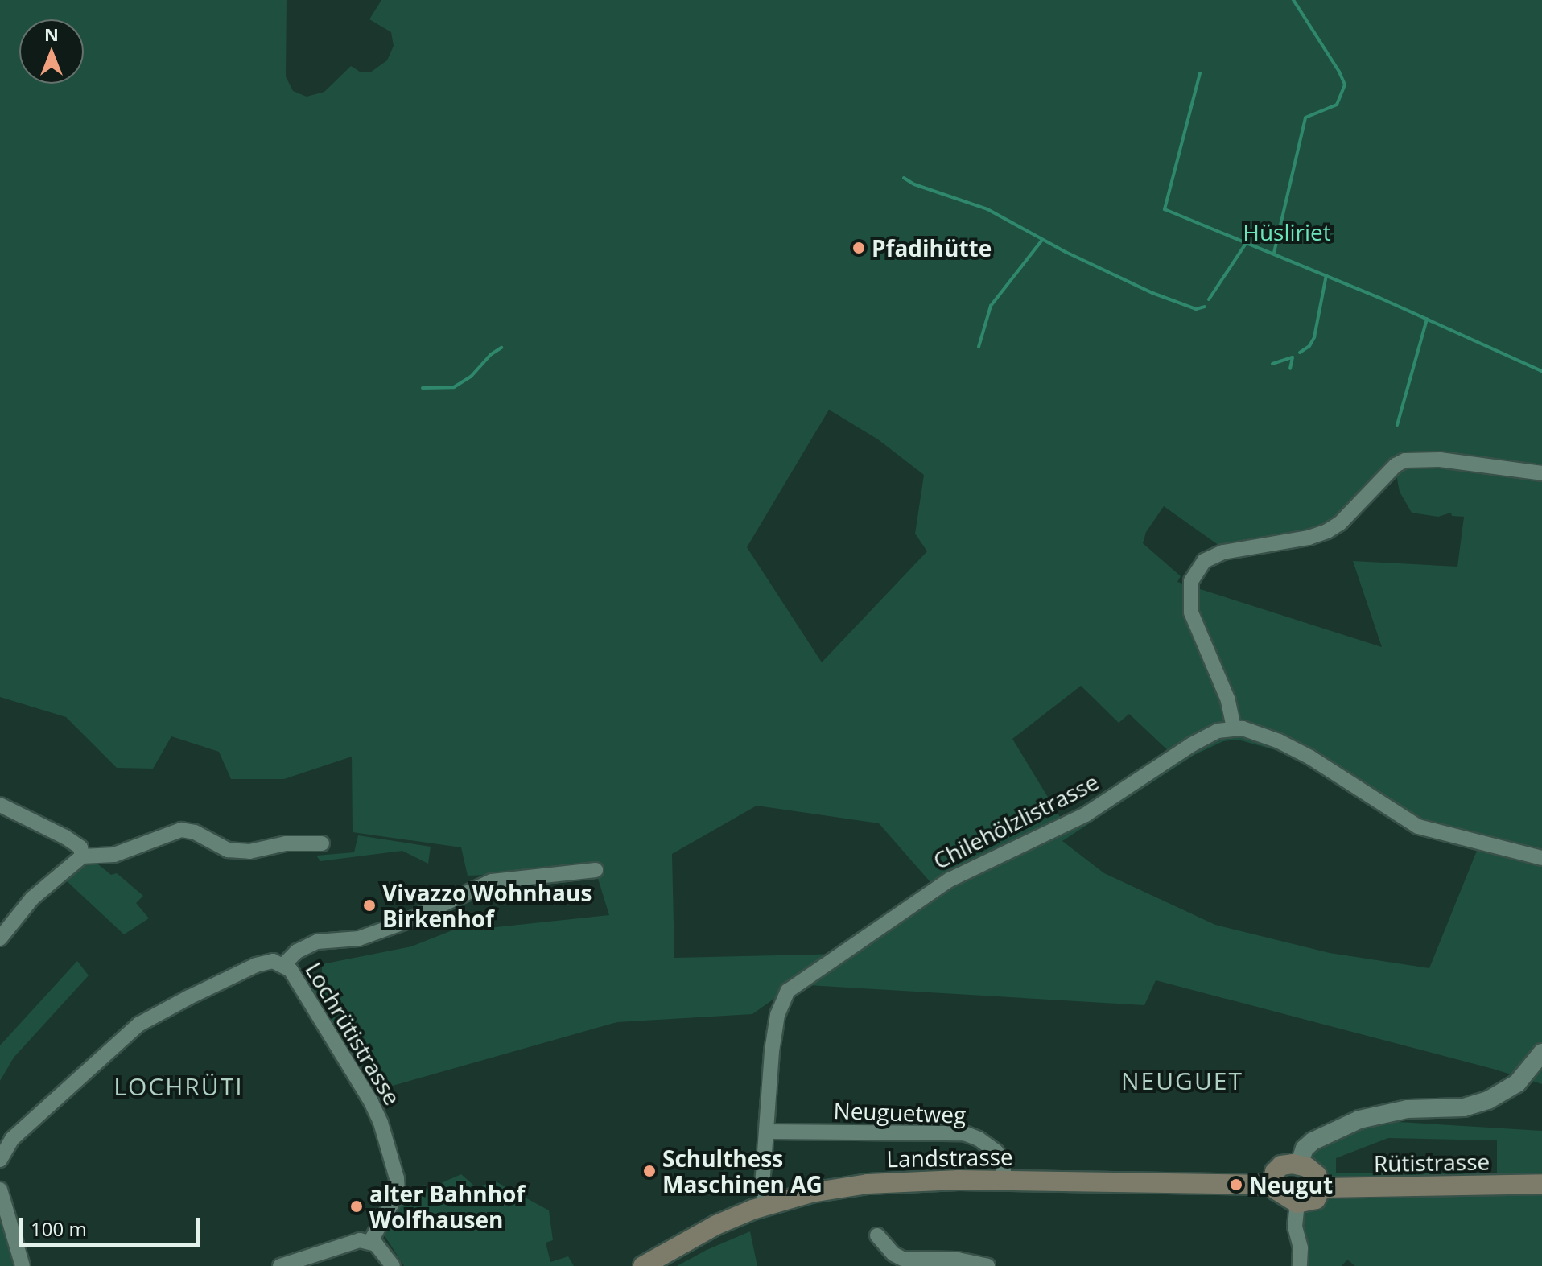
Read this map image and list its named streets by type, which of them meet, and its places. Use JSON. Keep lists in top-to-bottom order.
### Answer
{
  "streets": {
    "main road": ["Landstrasse", "Rütistrasse"],
    "street": ["Chilehölzlistrasse", "Lochrütistrasse", "Neuguetweg"]
  },
  "crossings": [
    ["Chilehölzlistrasse", "Neuguetweg"],
    ["Chilehölzlistrasse", "Landstrasse"],
    ["Neuguetweg", "Landstrasse"],
    ["Landstrasse", "Rütistrasse"]
  ],
  "districts": ["NEUGUET", "LOCHRÜTI"],
  "parks": ["Hüsliriet"],
  "places": [
    "Pfadihütte",
    "Vivazzo Wohnhaus Birkenhof",
    "Schulthess Maschinen AG",
    "Neugut",
    "alter Bahnhof Wolfhausen"
  ],
  "scale_bar": "100 m",
  "north": "top"
}
